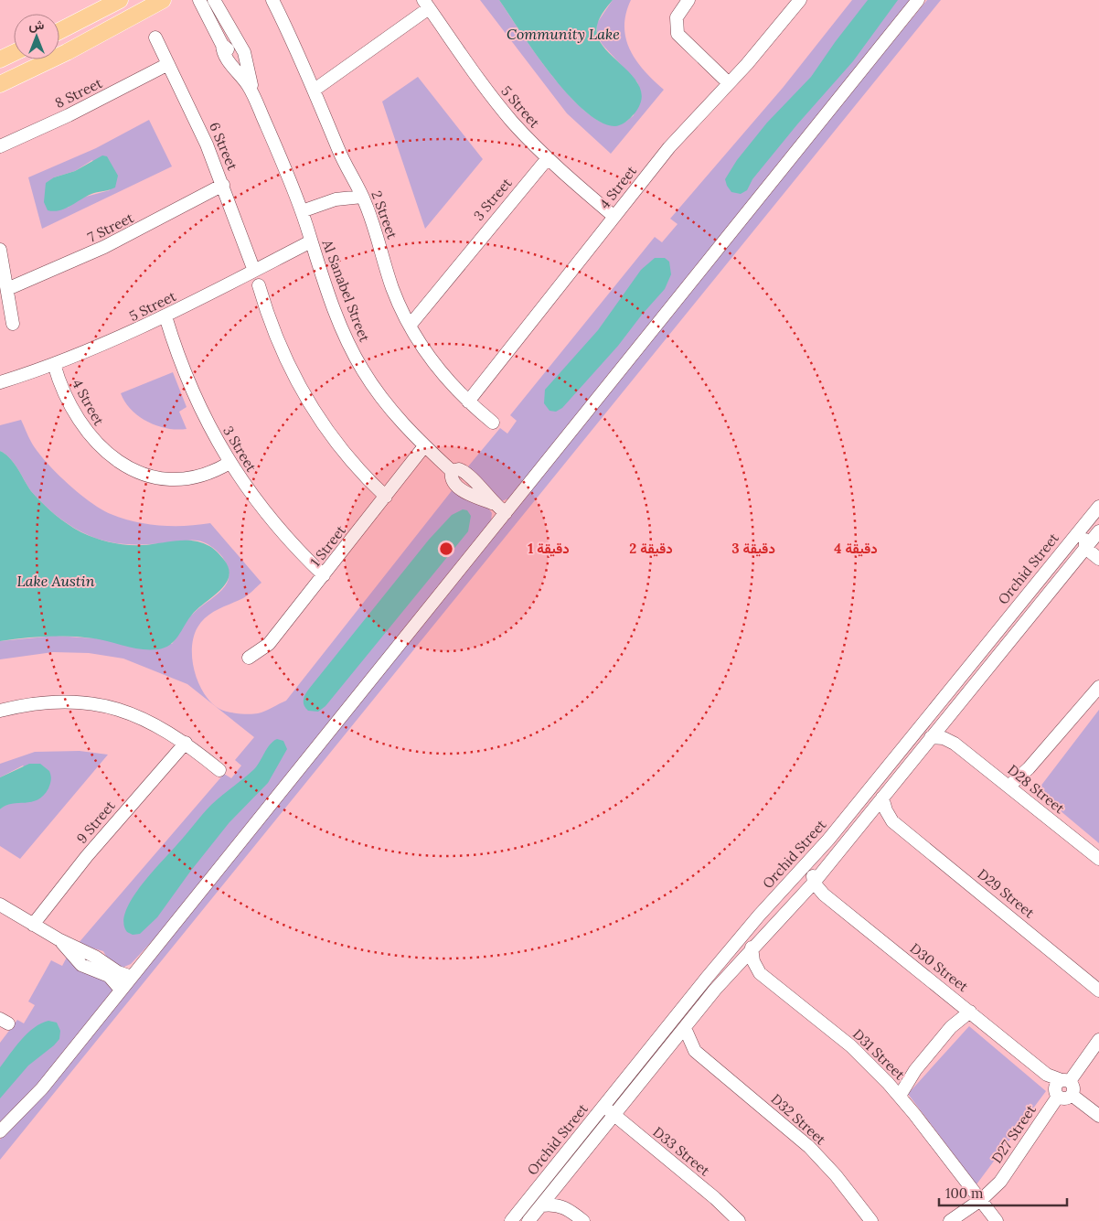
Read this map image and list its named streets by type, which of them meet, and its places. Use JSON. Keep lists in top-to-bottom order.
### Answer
{
  "streets": {
    "street": [
      "8 Street",
      "5 Street",
      "6 Street",
      "4 Street",
      "3 Street",
      "2 Street",
      "7 Street",
      "Al Sanabel Street",
      "1 Street",
      "Orchid Street",
      "D28 Street",
      "9 Street",
      "D29 Street",
      "D30 Street",
      "D31 Street",
      "D32 Street",
      "D27 Street",
      "D33 Street"
    ]
  },
  "crossings": [
    ["8 Street", "6 Street"],
    ["5 Street", "6 Street"],
    ["5 Street", "4 Street"],
    ["5 Street", "3 Street"],
    ["5 Street", "Al Sanabel Street"],
    ["6 Street", "7 Street"],
    ["4 Street", "3 Street"],
    ["4 Street", "2 Street"],
    ["3 Street", "2 Street"],
    ["3 Street", "1 Street"],
    ["Al Sanabel Street", "1 Street"],
    ["Orchid Street", "D28 Street"],
    ["Orchid Street", "D29 Street"],
    ["Orchid Street", "D30 Street"],
    ["Orchid Street", "D31 Street"],
    ["Orchid Street", "D32 Street"],
    ["Orchid Street", "D33 Street"],
    ["D30 Street", "D27 Street"],
    ["D31 Street", "D27 Street"]
  ],
  "water": ["Community Lake", "Lake Austin"],
  "scale_bar": "100 m",
  "north": "top",
  "rings": [
    "1 دقيقة",
    "2 دقيقة",
    "3 دقيقة",
    "4 دقيقة"
  ]
}
